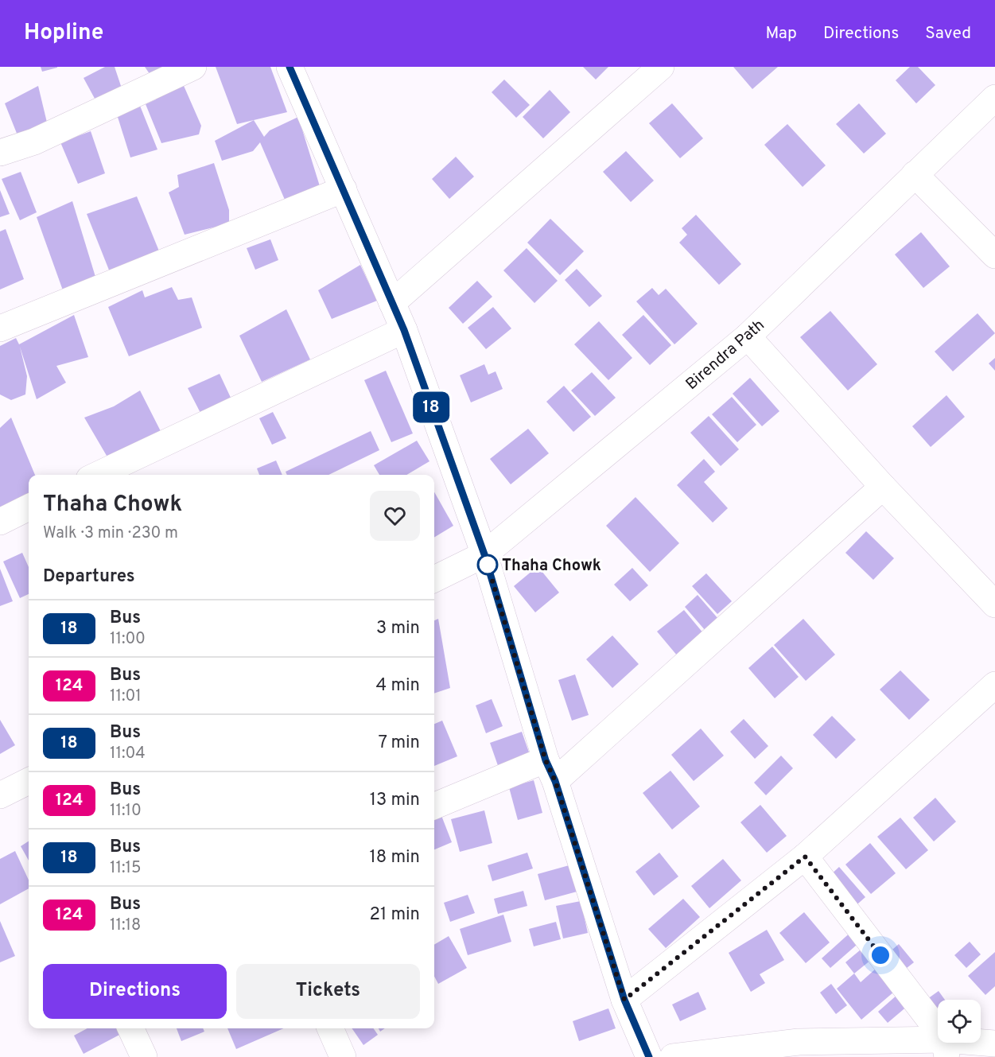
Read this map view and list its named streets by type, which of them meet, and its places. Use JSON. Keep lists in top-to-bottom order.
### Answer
{
  "streets": {
    "street": ["Birendra Path"]
  },
  "places": ["Thaha Chowk"],
  "lines": ["bus line 18"],
  "page": {
    "header": "Hopline",
    "nav": ["Map", "Directions", "Saved"],
    "on_map": "18",
    "heading": [
      ["Thaha Chowk", "Walk · 3 min · 230 m"],
      "Departures"
    ],
    "list": [
      {
        "mark": "18",
        "name": "Bus",
        "note": "11:00",
        "value": "3 min"
      },
      {
        "mark": "124",
        "name": "Bus",
        "note": "11:01",
        "value": "4 min"
      },
      {
        "mark": "18",
        "name": "Bus",
        "note": "11:04",
        "value": "7 min"
      },
      {
        "mark": "124",
        "name": "Bus",
        "note": "11:10",
        "value": "13 min"
      },
      {
        "mark": "18",
        "name": "Bus",
        "note": "11:15",
        "value": "18 min"
      },
      {
        "mark": "124",
        "name": "Bus",
        "note": "11:18",
        "value": "21 min"
      }
    ],
    "buttons": ["Directions", "Tickets"]
  }
}
